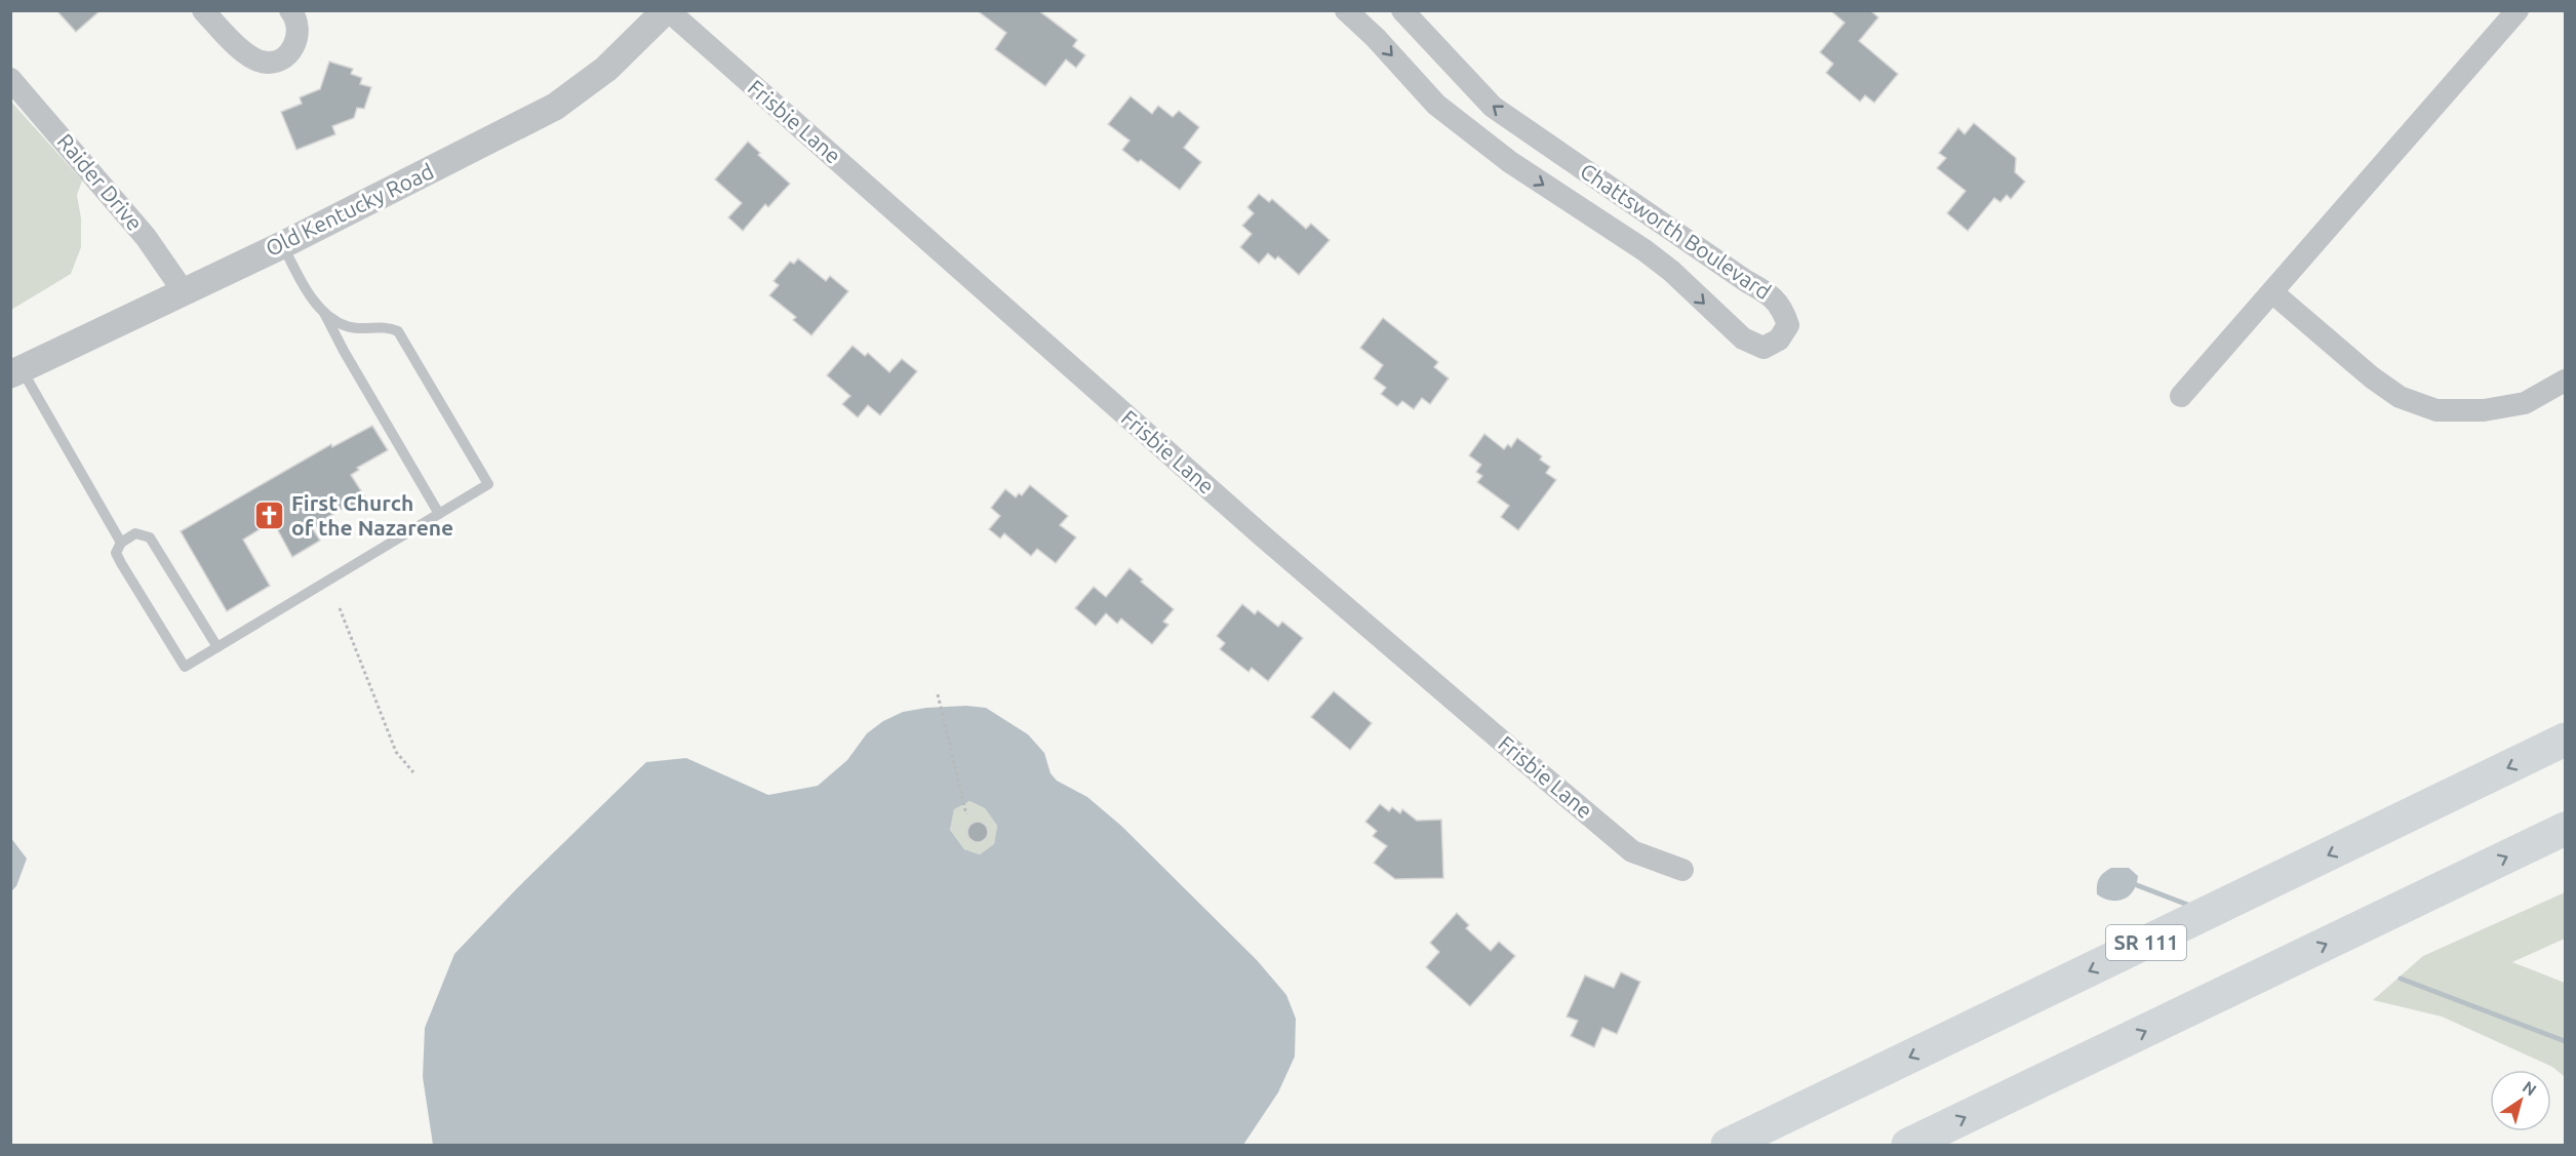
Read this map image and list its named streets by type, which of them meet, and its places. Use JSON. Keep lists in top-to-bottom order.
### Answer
{
  "streets": {
    "highway": ["SR 111"],
    "street": [
      "Frisbie Lane",
      "Raider Drive",
      "Old Kentucky Road",
      "Chattsworth Boulevard"
    ]
  },
  "crossings": [
    ["Frisbie Lane", "Old Kentucky Road"],
    ["Raider Drive", "Old Kentucky Road"]
  ],
  "places": {
    "church": ["First Church of the Nazarene"]
  },
  "north": "top right"
}
